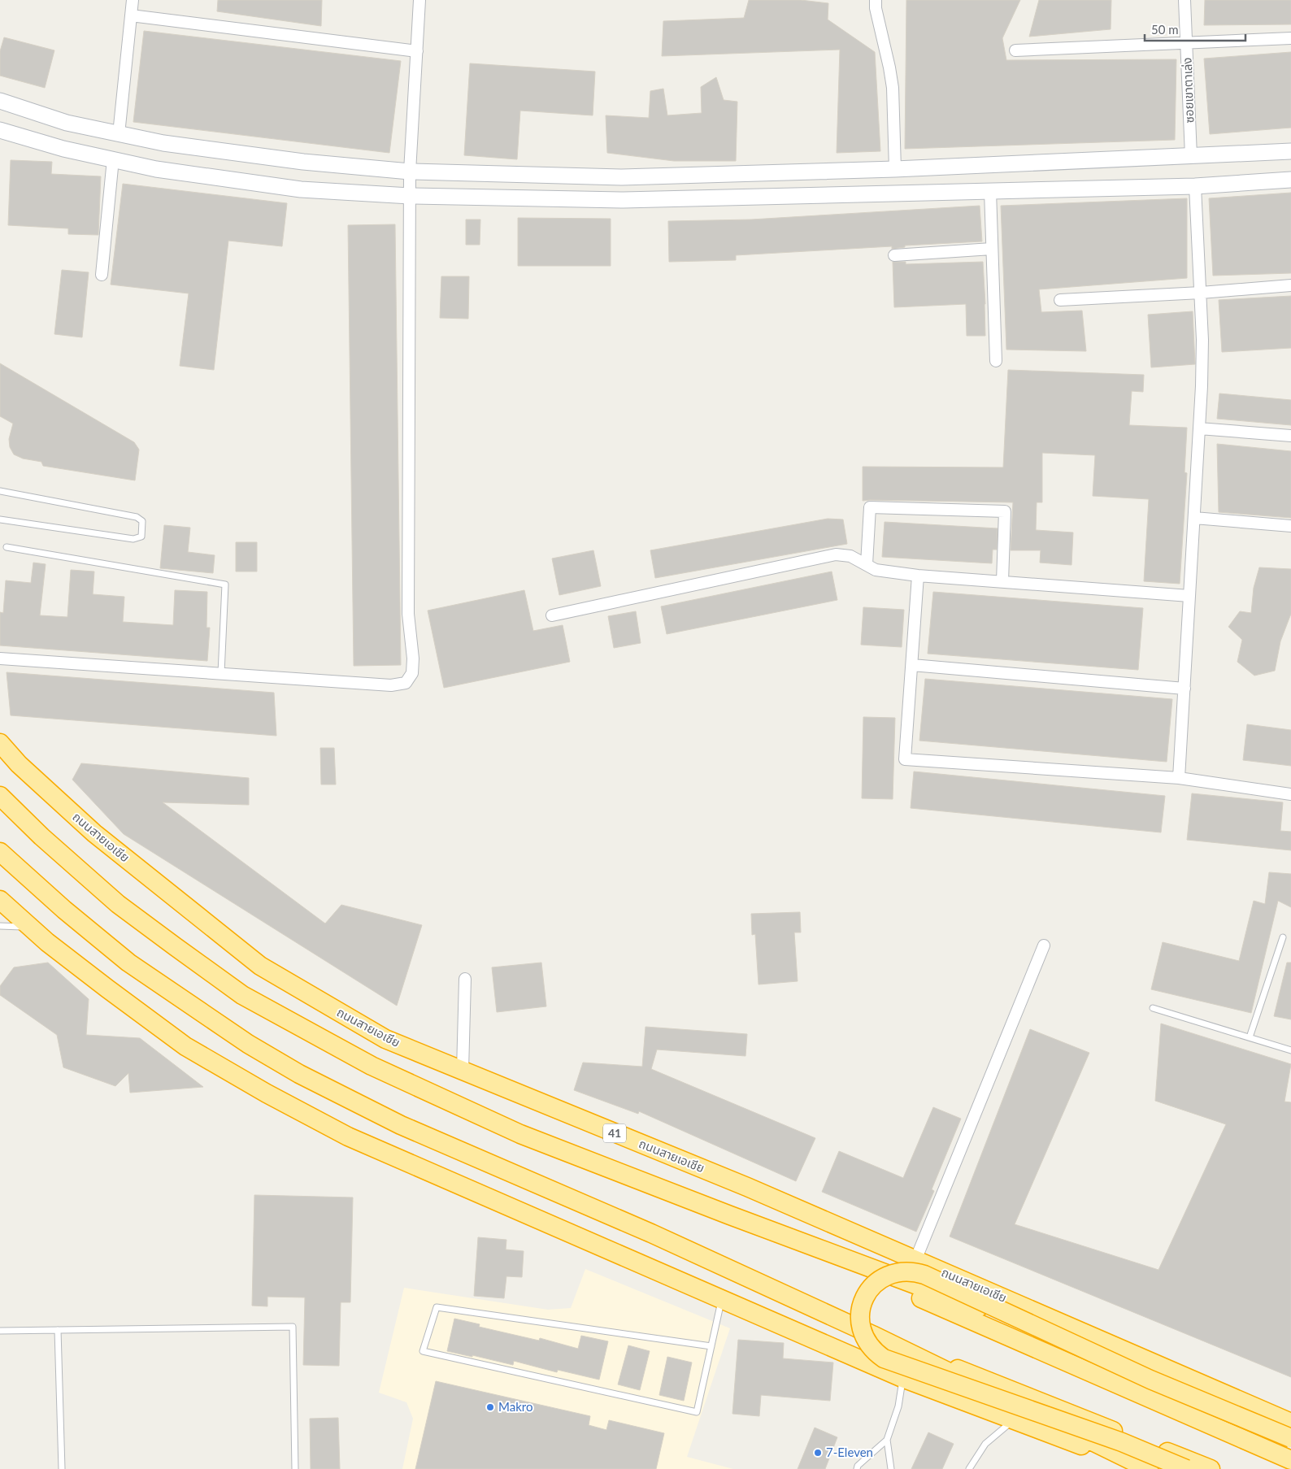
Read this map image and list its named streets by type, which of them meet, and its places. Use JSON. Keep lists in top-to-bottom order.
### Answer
{
  "streets": {
    "highway": ["ถนนสายเอเชีย", "41"],
    "street": ["ซอยเขาตาเล่ง"]
  },
  "places": ["Makro", "7-Eleven"],
  "scale_bar": "50 m"
}
